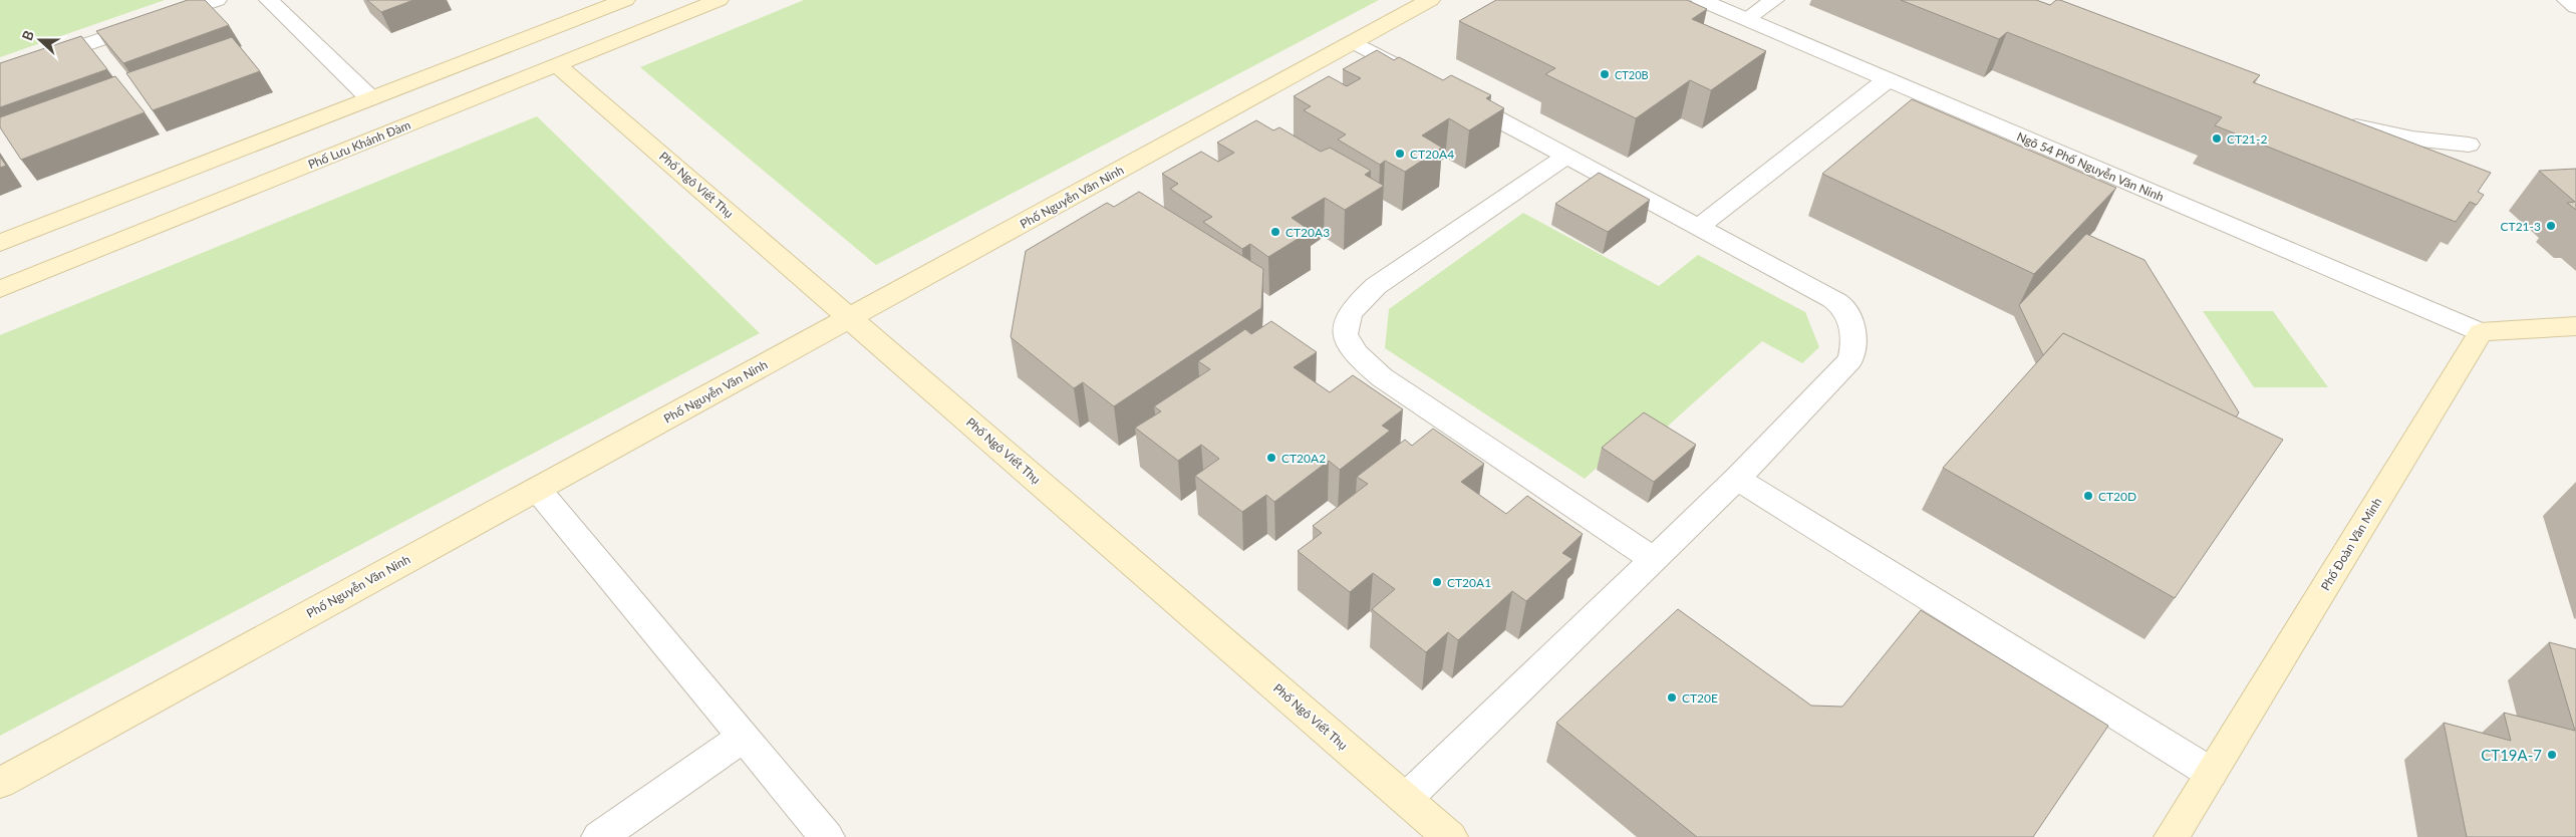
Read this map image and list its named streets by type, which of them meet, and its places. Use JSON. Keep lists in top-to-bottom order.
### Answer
{
  "streets": {
    "street": [
      "Phố Lưu Khánh Đàm",
      "Ngõ 54 Phố Nguyễn Văn Ninh",
      "Phố Ngô Viết Thụ",
      "Phố Nguyễn Văn Ninh",
      "Phố Đoàn Văn Minh"
    ]
  },
  "crossings": [
    ["Phố Lưu Khánh Đàm", "Phố Ngô Viết Thụ"],
    ["Ngõ 54 Phố Nguyễn Văn Ninh", "Phố Đoàn Văn Minh"],
    ["Phố Ngô Viết Thụ", "Phố Nguyễn Văn Ninh"]
  ],
  "places": [
    "CT20B",
    "CT21-2",
    "CT20A4",
    "CT21-3",
    "CT20A3",
    "CT20A2",
    "CT20D",
    "CT20A1",
    "CT20E",
    "CT19A-7"
  ],
  "north": "left"
}
